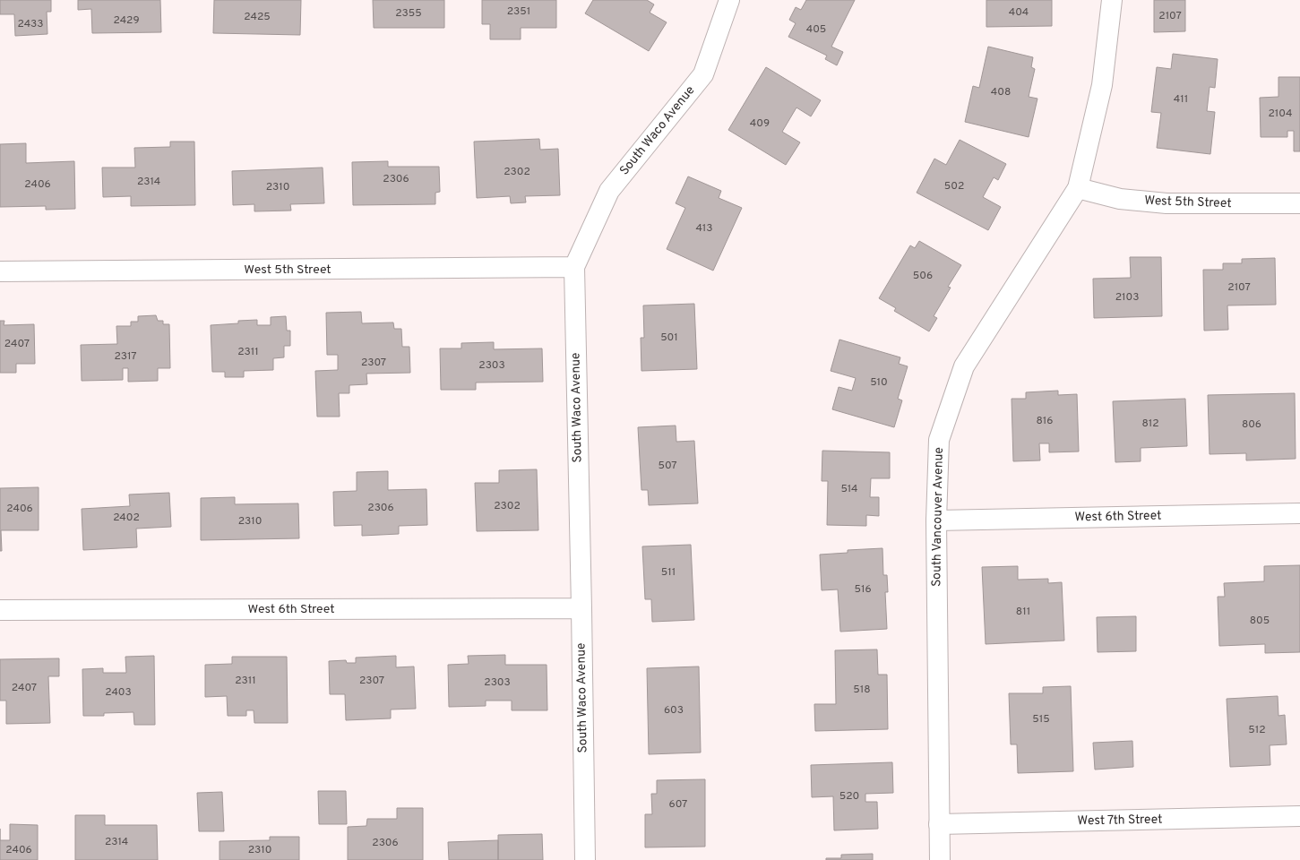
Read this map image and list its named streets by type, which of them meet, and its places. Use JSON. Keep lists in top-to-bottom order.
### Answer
{
  "streets": {
    "street": [
      "South Waco Avenue",
      "West 5th Street",
      "South Vancouver Avenue",
      "West 6th Street",
      "West 7th Street"
    ]
  },
  "crossings": [
    ["South Waco Avenue", "West 5th Street"],
    ["South Waco Avenue", "West 6th Street"],
    ["West 5th Street", "South Vancouver Avenue"],
    ["South Vancouver Avenue", "West 6th Street"],
    ["South Vancouver Avenue", "West 7th Street"]
  ],
  "house_numbers": [
    "2351",
    "404",
    "2355",
    "2107",
    "2425",
    "2429",
    "2433",
    "405",
    "408",
    "411",
    "2104",
    "409",
    "2302",
    "2306",
    "2314",
    "2406",
    "502",
    "2310",
    "413",
    "506",
    "2107",
    "2103",
    "501",
    "2407",
    "2311",
    "2317",
    "2307",
    "2303",
    "510",
    "816",
    "812",
    "806",
    "507",
    "514",
    "2302",
    "2306",
    "2406",
    "2402",
    "2310",
    "511",
    "516",
    "811",
    "805",
    "2311",
    "2307",
    "2303",
    "2407",
    "518",
    "2403",
    "603",
    "515",
    "512",
    "520",
    "607",
    "2314",
    "2306",
    "2406",
    "2310"
  ]
}
